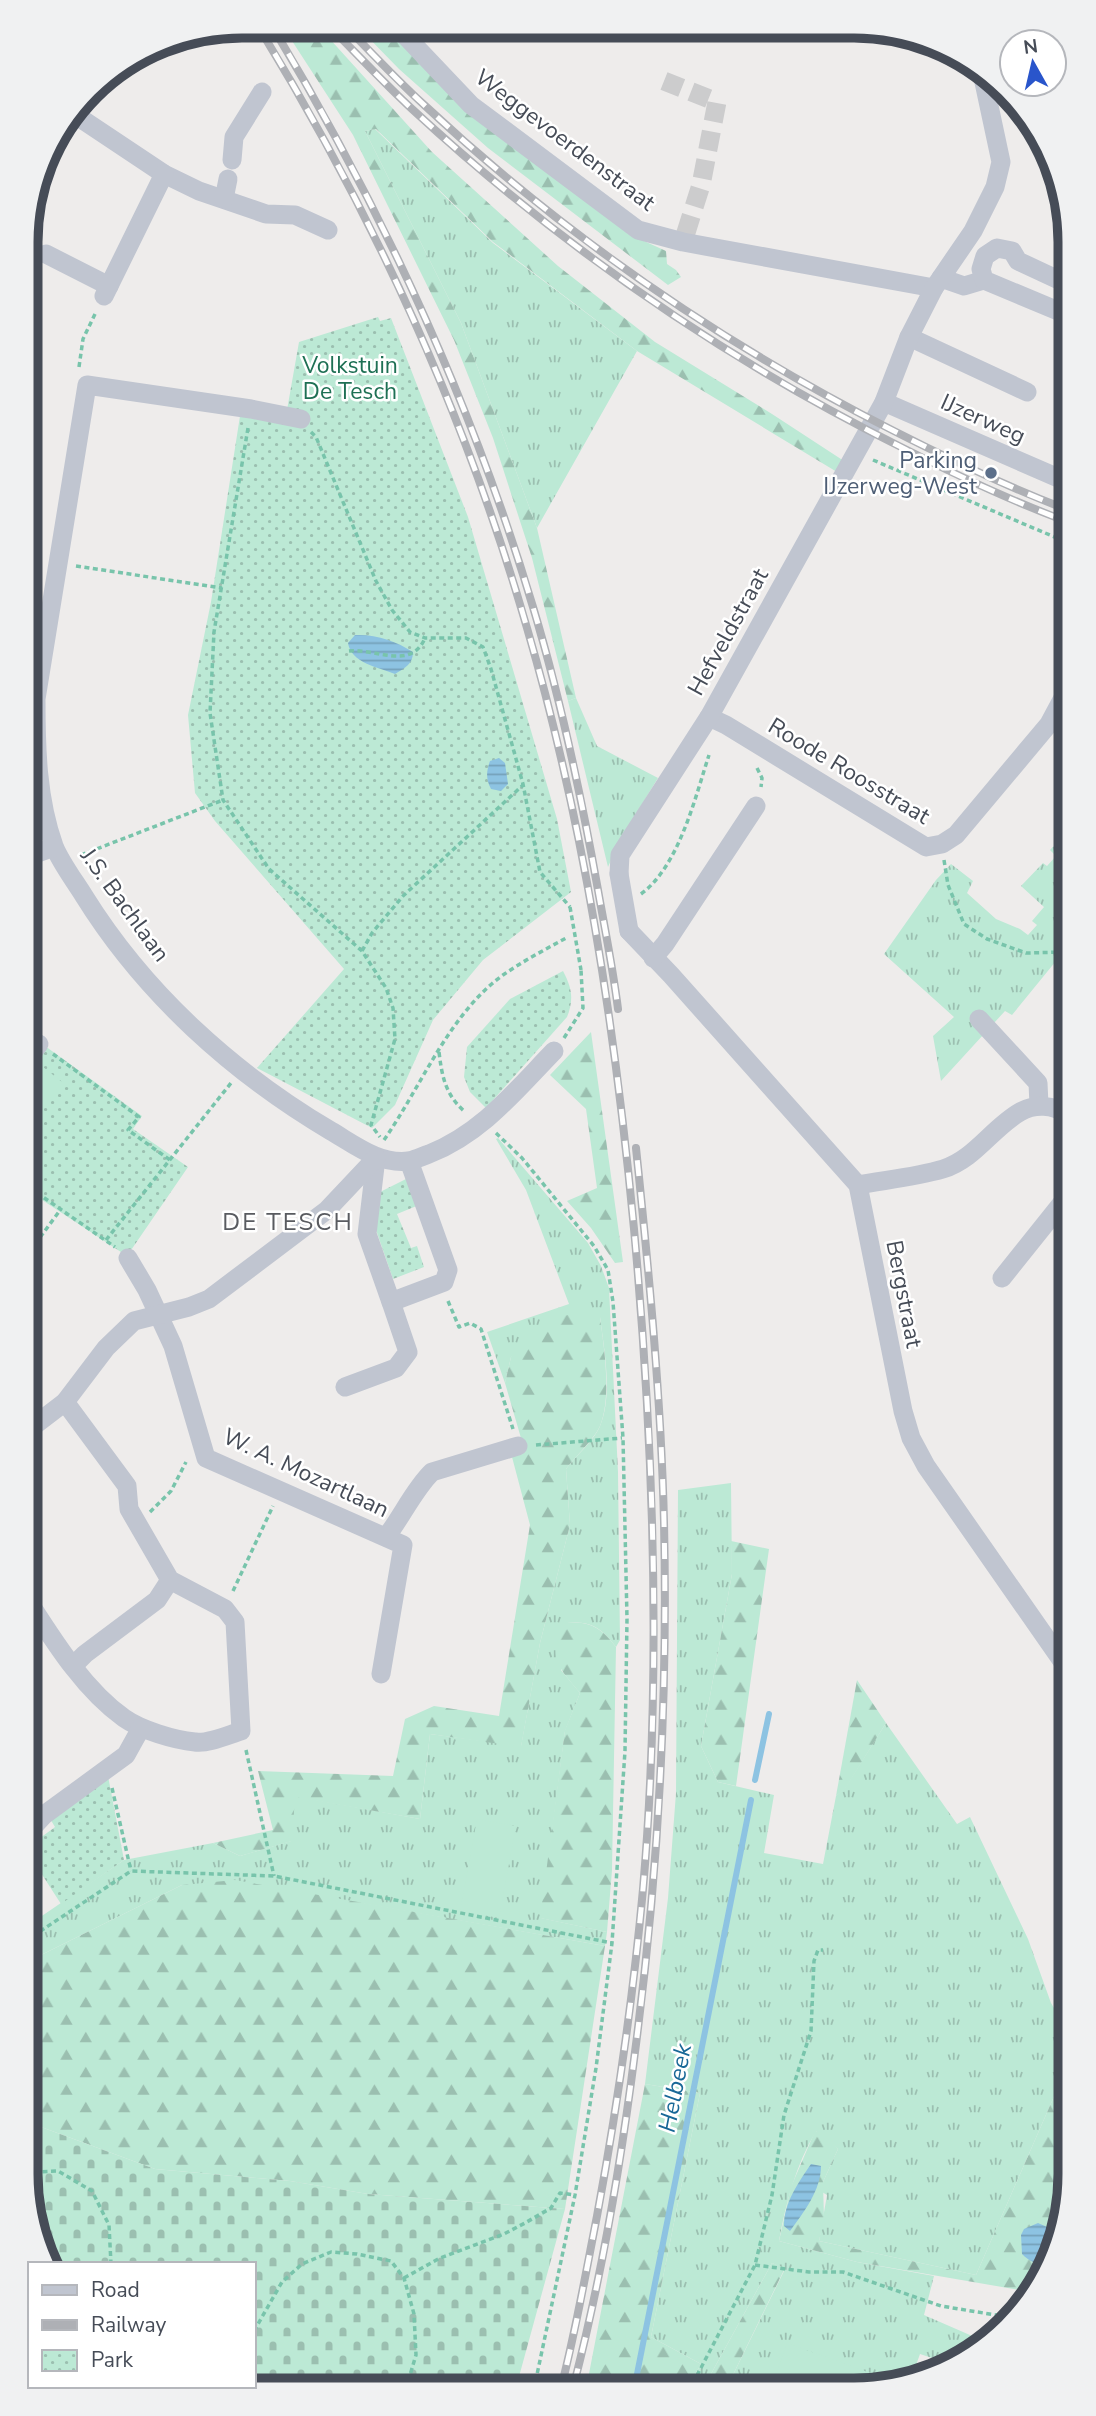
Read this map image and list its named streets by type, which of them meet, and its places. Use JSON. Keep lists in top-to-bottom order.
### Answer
{
  "streets": {
    "street": [
      "Weggevoerdenstraat",
      "IJzerweg",
      "Hefveldstraat",
      "Roode Roosstraat",
      "J.S. Bachlaan",
      "Bergstraat",
      "W. A. Mozartlaan"
    ]
  },
  "crossings": [
    ["Weggevoerdenstraat", "Hefveldstraat"],
    ["IJzerweg", "Hefveldstraat"],
    ["Hefveldstraat", "Roode Roosstraat"]
  ],
  "districts": ["DE TESCH"],
  "water": ["Helbeek"],
  "parks": ["Volkstuin De Tesch"],
  "places": ["Parking IJzerweg-West"],
  "legend": ["Road", "Railway", "Park"],
  "north": "top"
}
